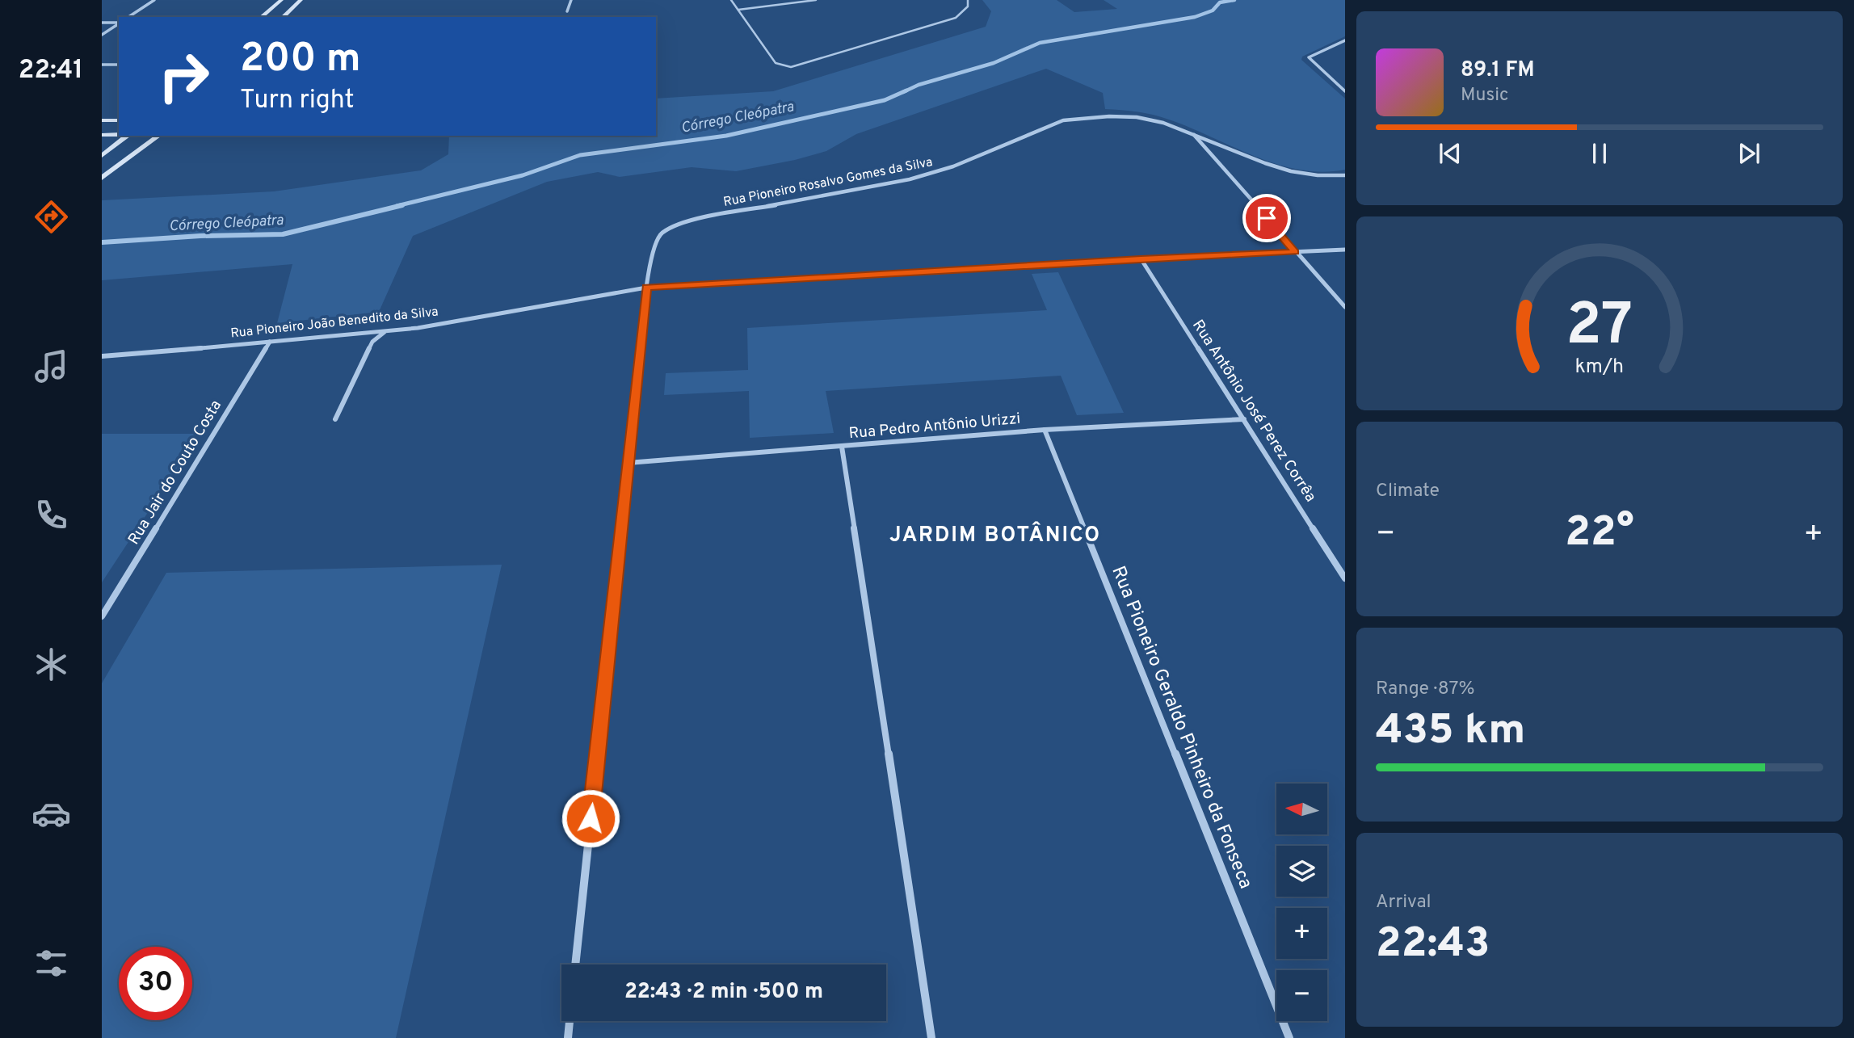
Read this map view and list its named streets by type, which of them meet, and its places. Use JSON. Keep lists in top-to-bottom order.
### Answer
{
  "streets": {
    "street": [
      "Rua Pioneiro Rosalvo Gomes da Silva",
      "Rua Pioneiro João Benedito da Silva",
      "Rua Antônio José Perez Corrêa",
      "Rua Pedro Antônio Urizzi",
      "Rua Jair do Couto Costa",
      "Rua Pioneiro Geraldo Pinheiro da Fonseca"
    ]
  },
  "crossings": [
    ["Rua Pioneiro Rosalvo Gomes da Silva", "Rua Pioneiro João Benedito da Silva"],
    ["Rua Pioneiro Rosalvo Gomes da Silva", "Rua Pedro Antônio Urizzi"],
    ["Rua Pioneiro João Benedito da Silva", "Rua Antônio José Perez Corrêa"],
    ["Rua Pioneiro João Benedito da Silva", "Rua Jair do Couto Costa"],
    ["Rua Antônio José Perez Corrêa", "Rua Pedro Antônio Urizzi"],
    ["Rua Pedro Antônio Urizzi", "Rua Pioneiro Geraldo Pinheiro da Fonseca"]
  ],
  "districts": ["JARDIM BOTÂNICO"],
  "water": ["Córrego Cleópatra"],
  "north": "left",
  "page": {
    "tabs": "22:41",
    "turn": ["200 m", "Turn right"],
    "song": ["89.1 FM", "Music"],
    "tile": [
      "Climate",
      ["Range · 87%", "435 km"],
      ["Arrival", "22:43"]
    ],
    "heat": ["−", "22°", "+"],
    "map_buttons": ["+", "−"],
    "limit": "30",
    "trip": "22:43 · 2 min · 500 m",
    "gauge": ["27", "km/h"]
  }
}
